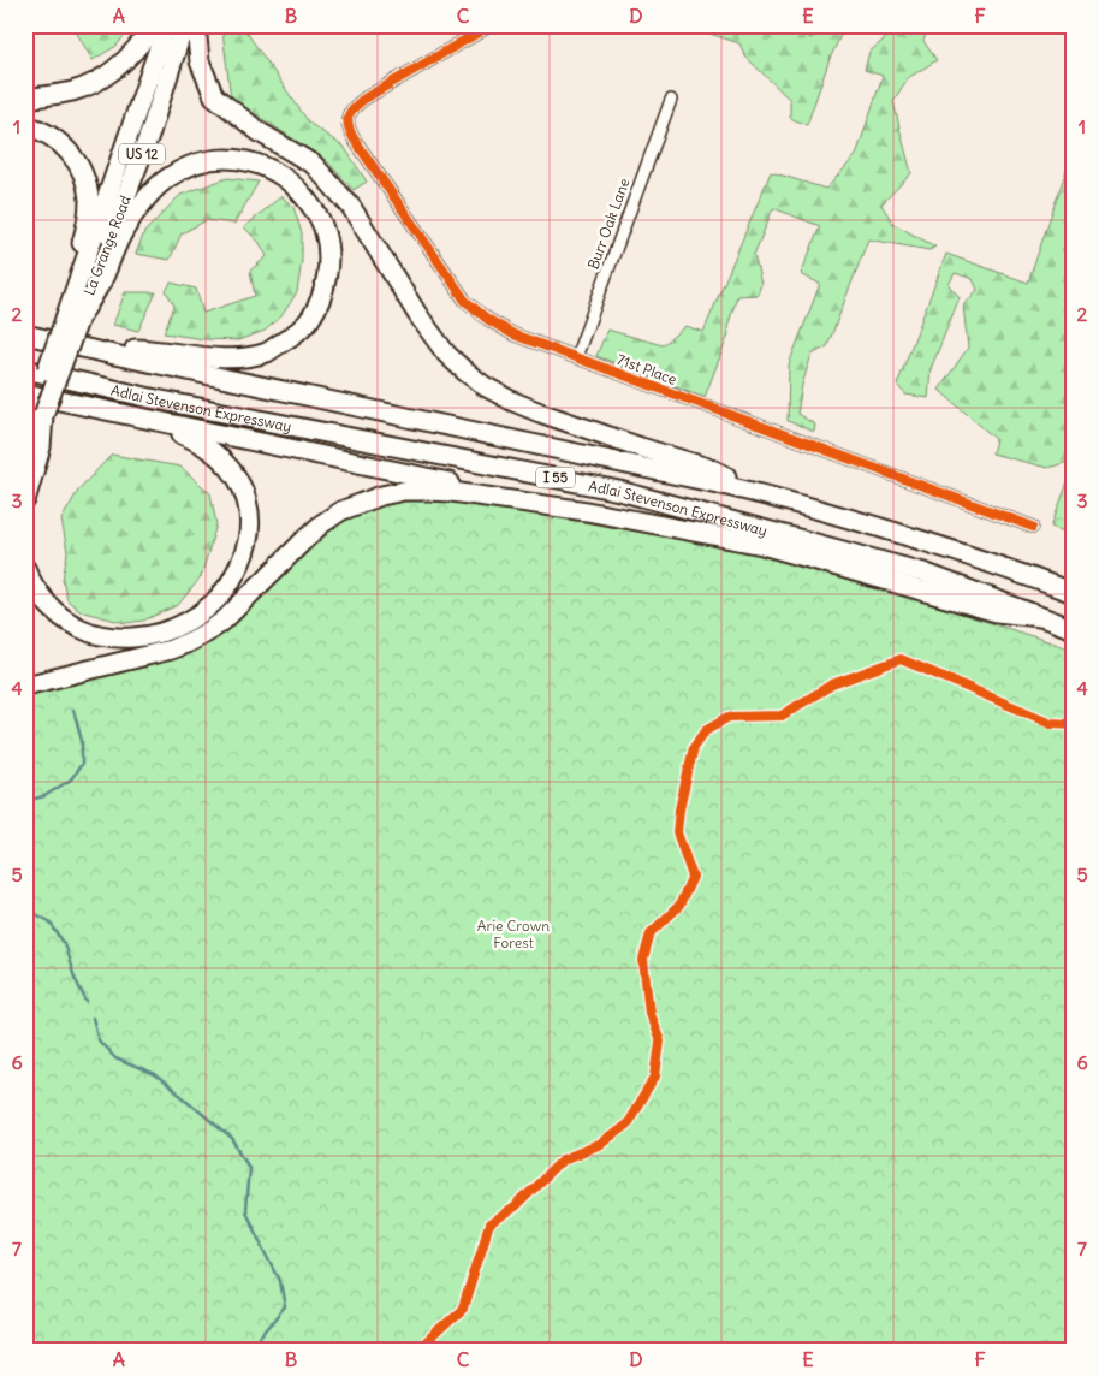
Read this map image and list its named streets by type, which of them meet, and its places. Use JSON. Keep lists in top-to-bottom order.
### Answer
{
  "streets": {
    "highway": [
      "US 12",
      "La Grange Road",
      "Adlai Stevenson Expressway",
      "I 55"
    ],
    "street": ["Burr Oak Lane", "71st Place"]
  },
  "crossings": [
    ["Burr Oak Lane", "71st Place"]
  ],
  "parks": ["Arie Crown Forest"],
  "grid": {
    "columns": [
      "A",
      "B",
      "C",
      "D",
      "E",
      "F"
    ],
    "rows": [
      "1",
      "2",
      "3",
      "4",
      "5",
      "6",
      "7"
    ]
  }
}
